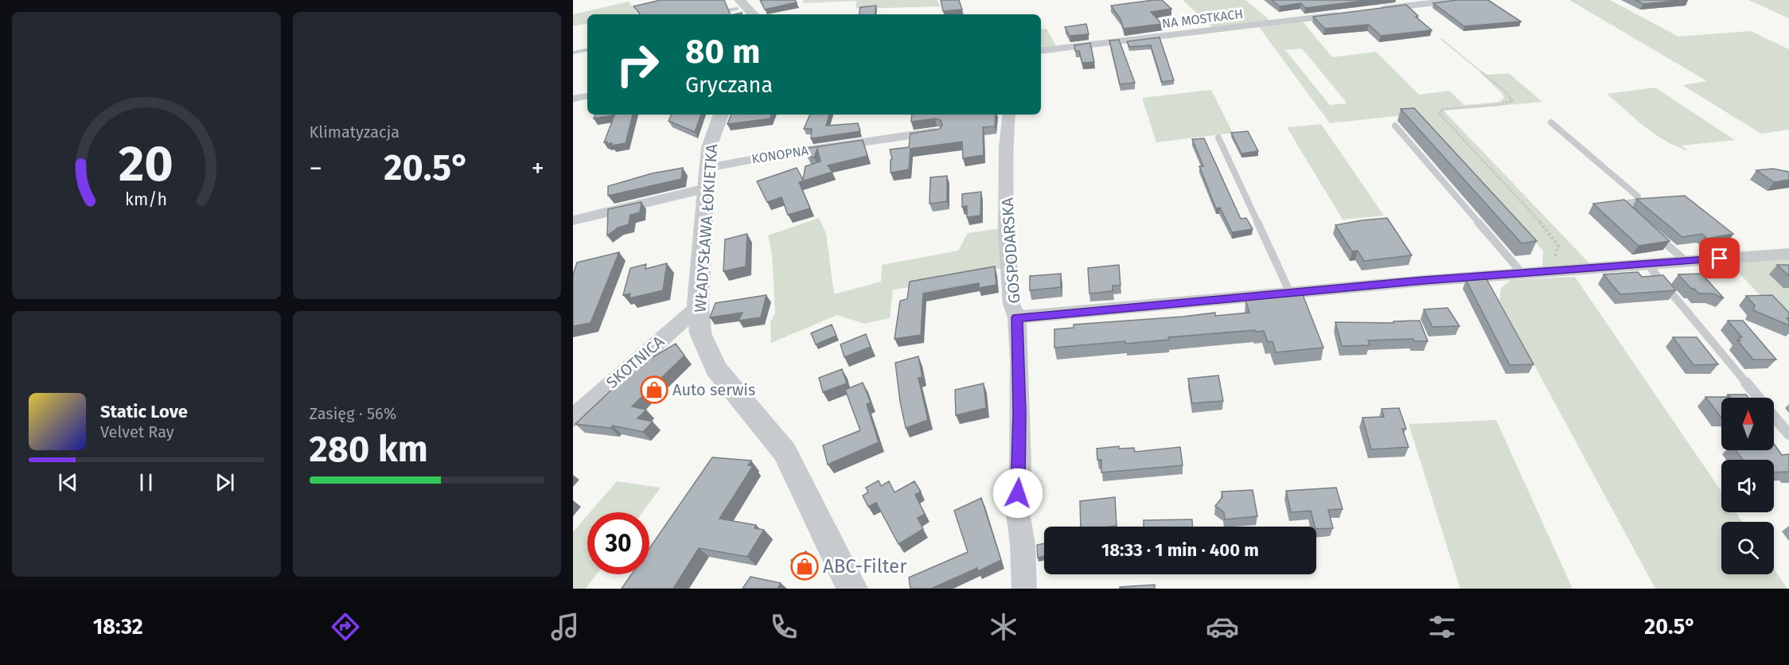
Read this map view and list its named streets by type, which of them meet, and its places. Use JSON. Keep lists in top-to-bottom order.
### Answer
{
  "streets": {
    "street": [
      "NA MOSTKACH",
      "KONOPNA",
      "WŁADYSŁAWA ŁOKIETKA",
      "GOSPODARSKA",
      "SKOTNICA"
    ]
  },
  "crossings": [
    ["KONOPNA", "WŁADYSŁAWA ŁOKIETKA"],
    ["WŁADYSŁAWA ŁOKIETKA", "SKOTNICA"]
  ],
  "places": {
    "shop": ["Auto serwis", "ABC-Filter"]
  },
  "north": "top",
  "page": {
    "tile": [
      "Klimatyzacja",
      ["Zasięg · 56%", "280 km"]
    ],
    "turn": ["80 m", "Gryczana"],
    "heat": ["−", "20.5°", "+"],
    "song": ["Static Love", "Velvet Ray"],
    "limit": "30",
    "trip": "18:33 · 1 min · 400 m",
    "tabs": ["18:32", "20.5°"],
    "gauge": ["20", "km/h"]
  }
}
